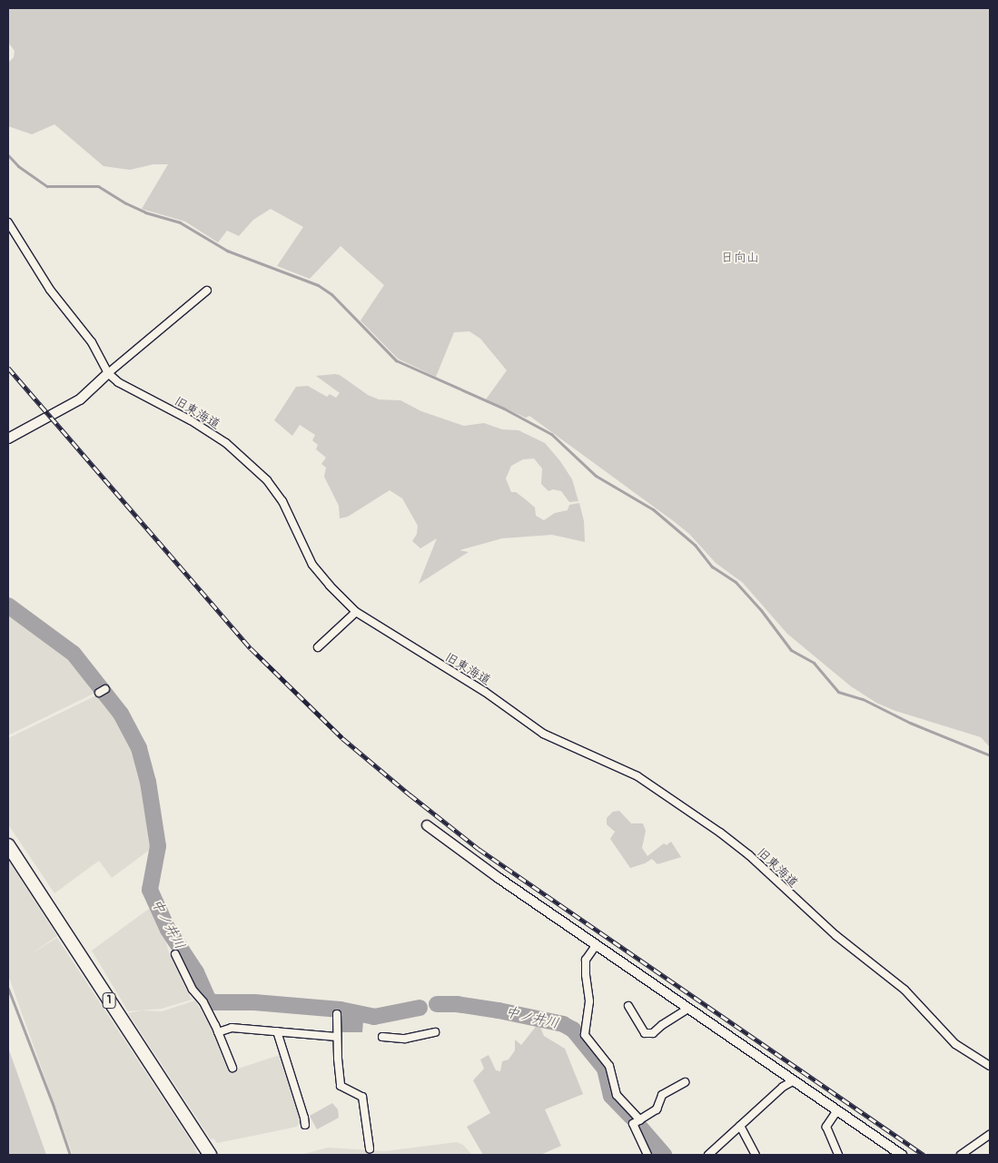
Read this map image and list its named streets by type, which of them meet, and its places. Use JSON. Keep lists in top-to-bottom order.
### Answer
{
  "streets": {
    "highway": ["1"],
    "street": ["旧東海道"]
  },
  "water": ["中ノ井川"],
  "parks": ["日向山"]
}
